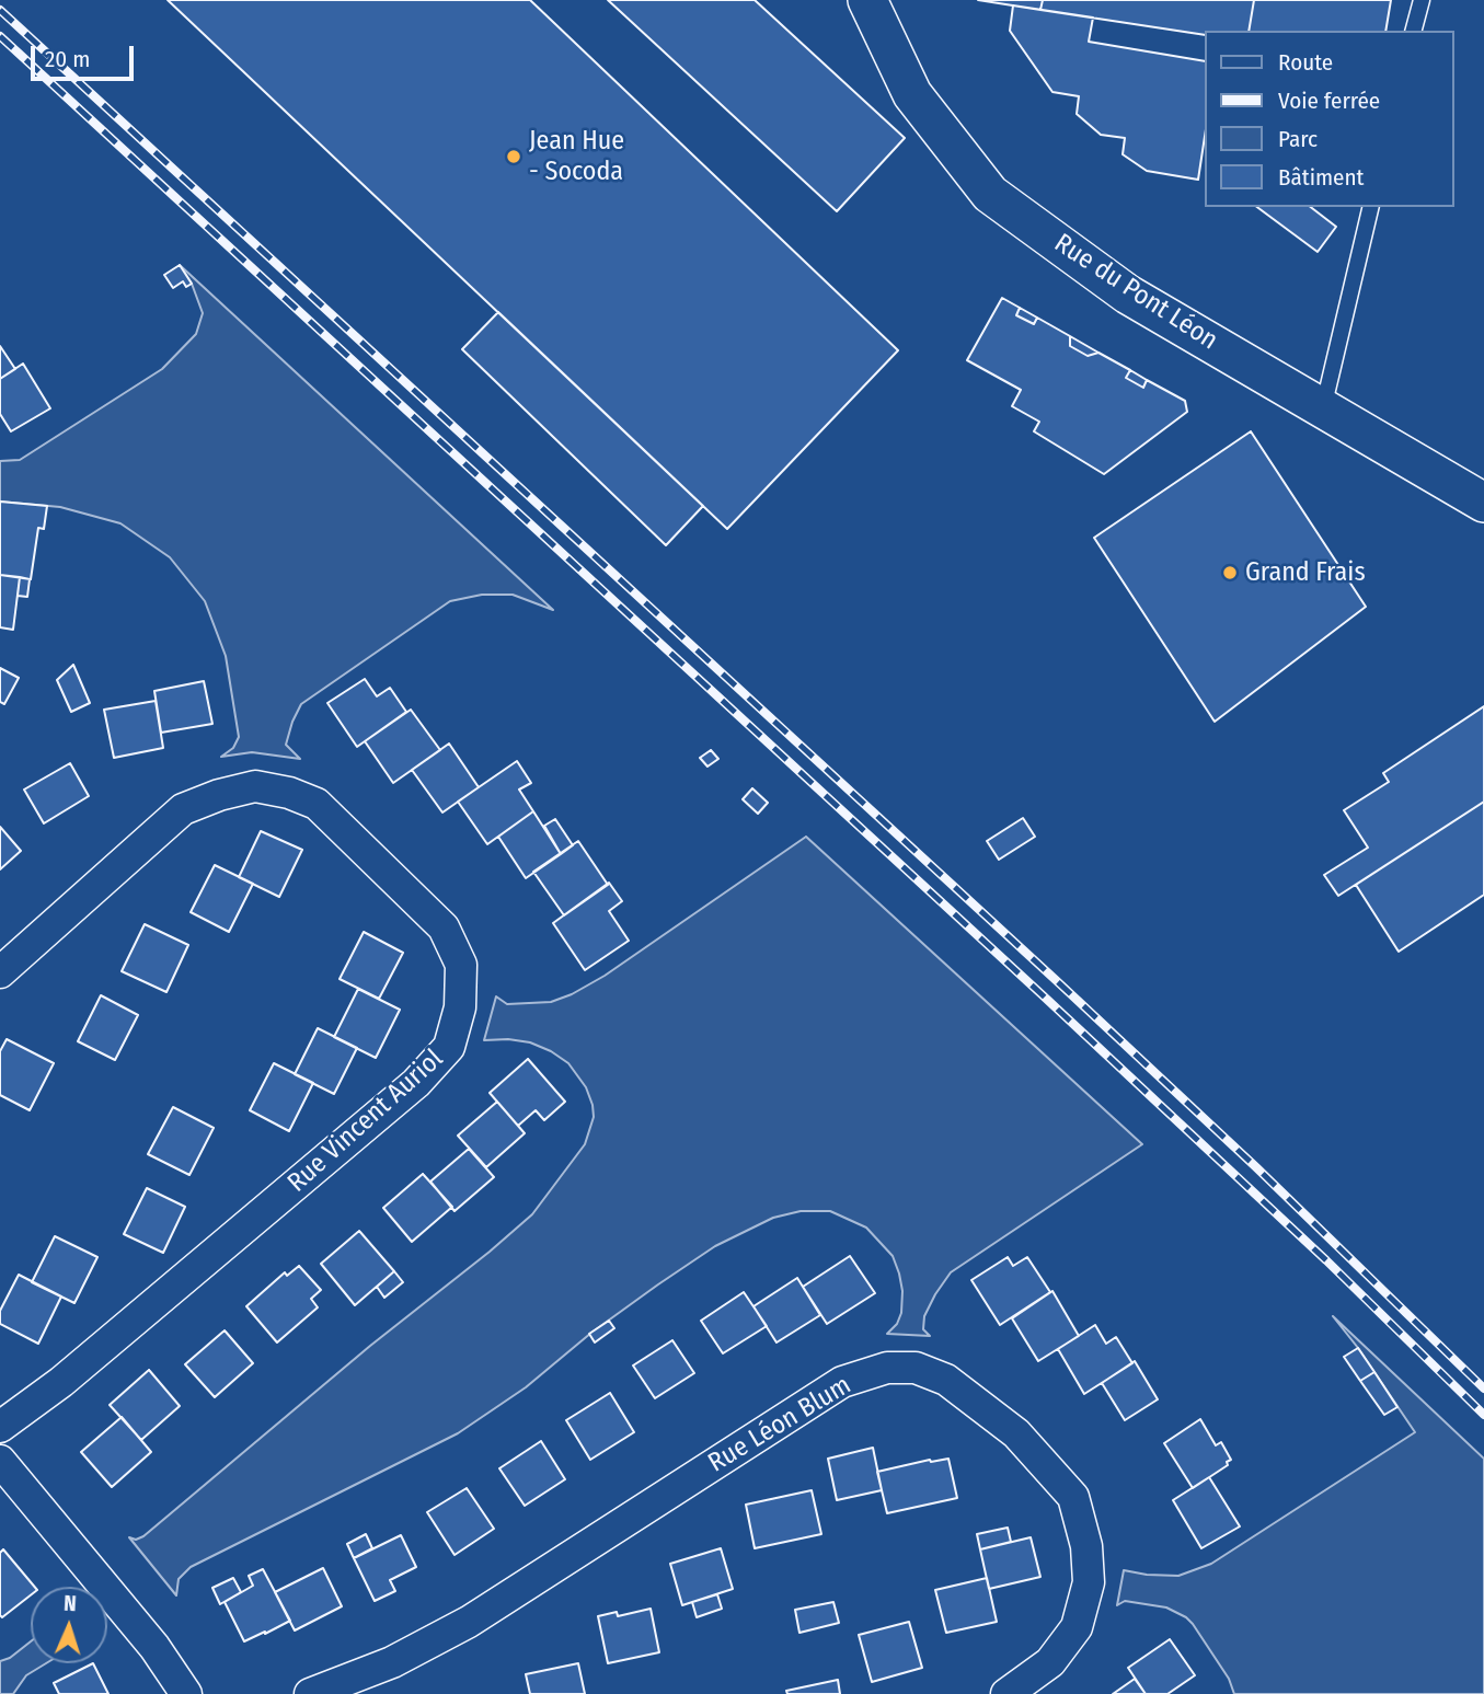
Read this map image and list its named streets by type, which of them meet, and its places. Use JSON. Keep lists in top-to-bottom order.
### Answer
{
  "streets": {
    "street": ["Rue du Pont Léon", "Rue Vincent Auriol", "Rue Léon Blum"]
  },
  "places": ["Jean Hue - Socoda", "Grand Frais"],
  "legend": [
    "Route",
    "Voie ferrée",
    "Parc",
    "Bâtiment"
  ],
  "scale_bar": "20 m",
  "north": "top"
}
